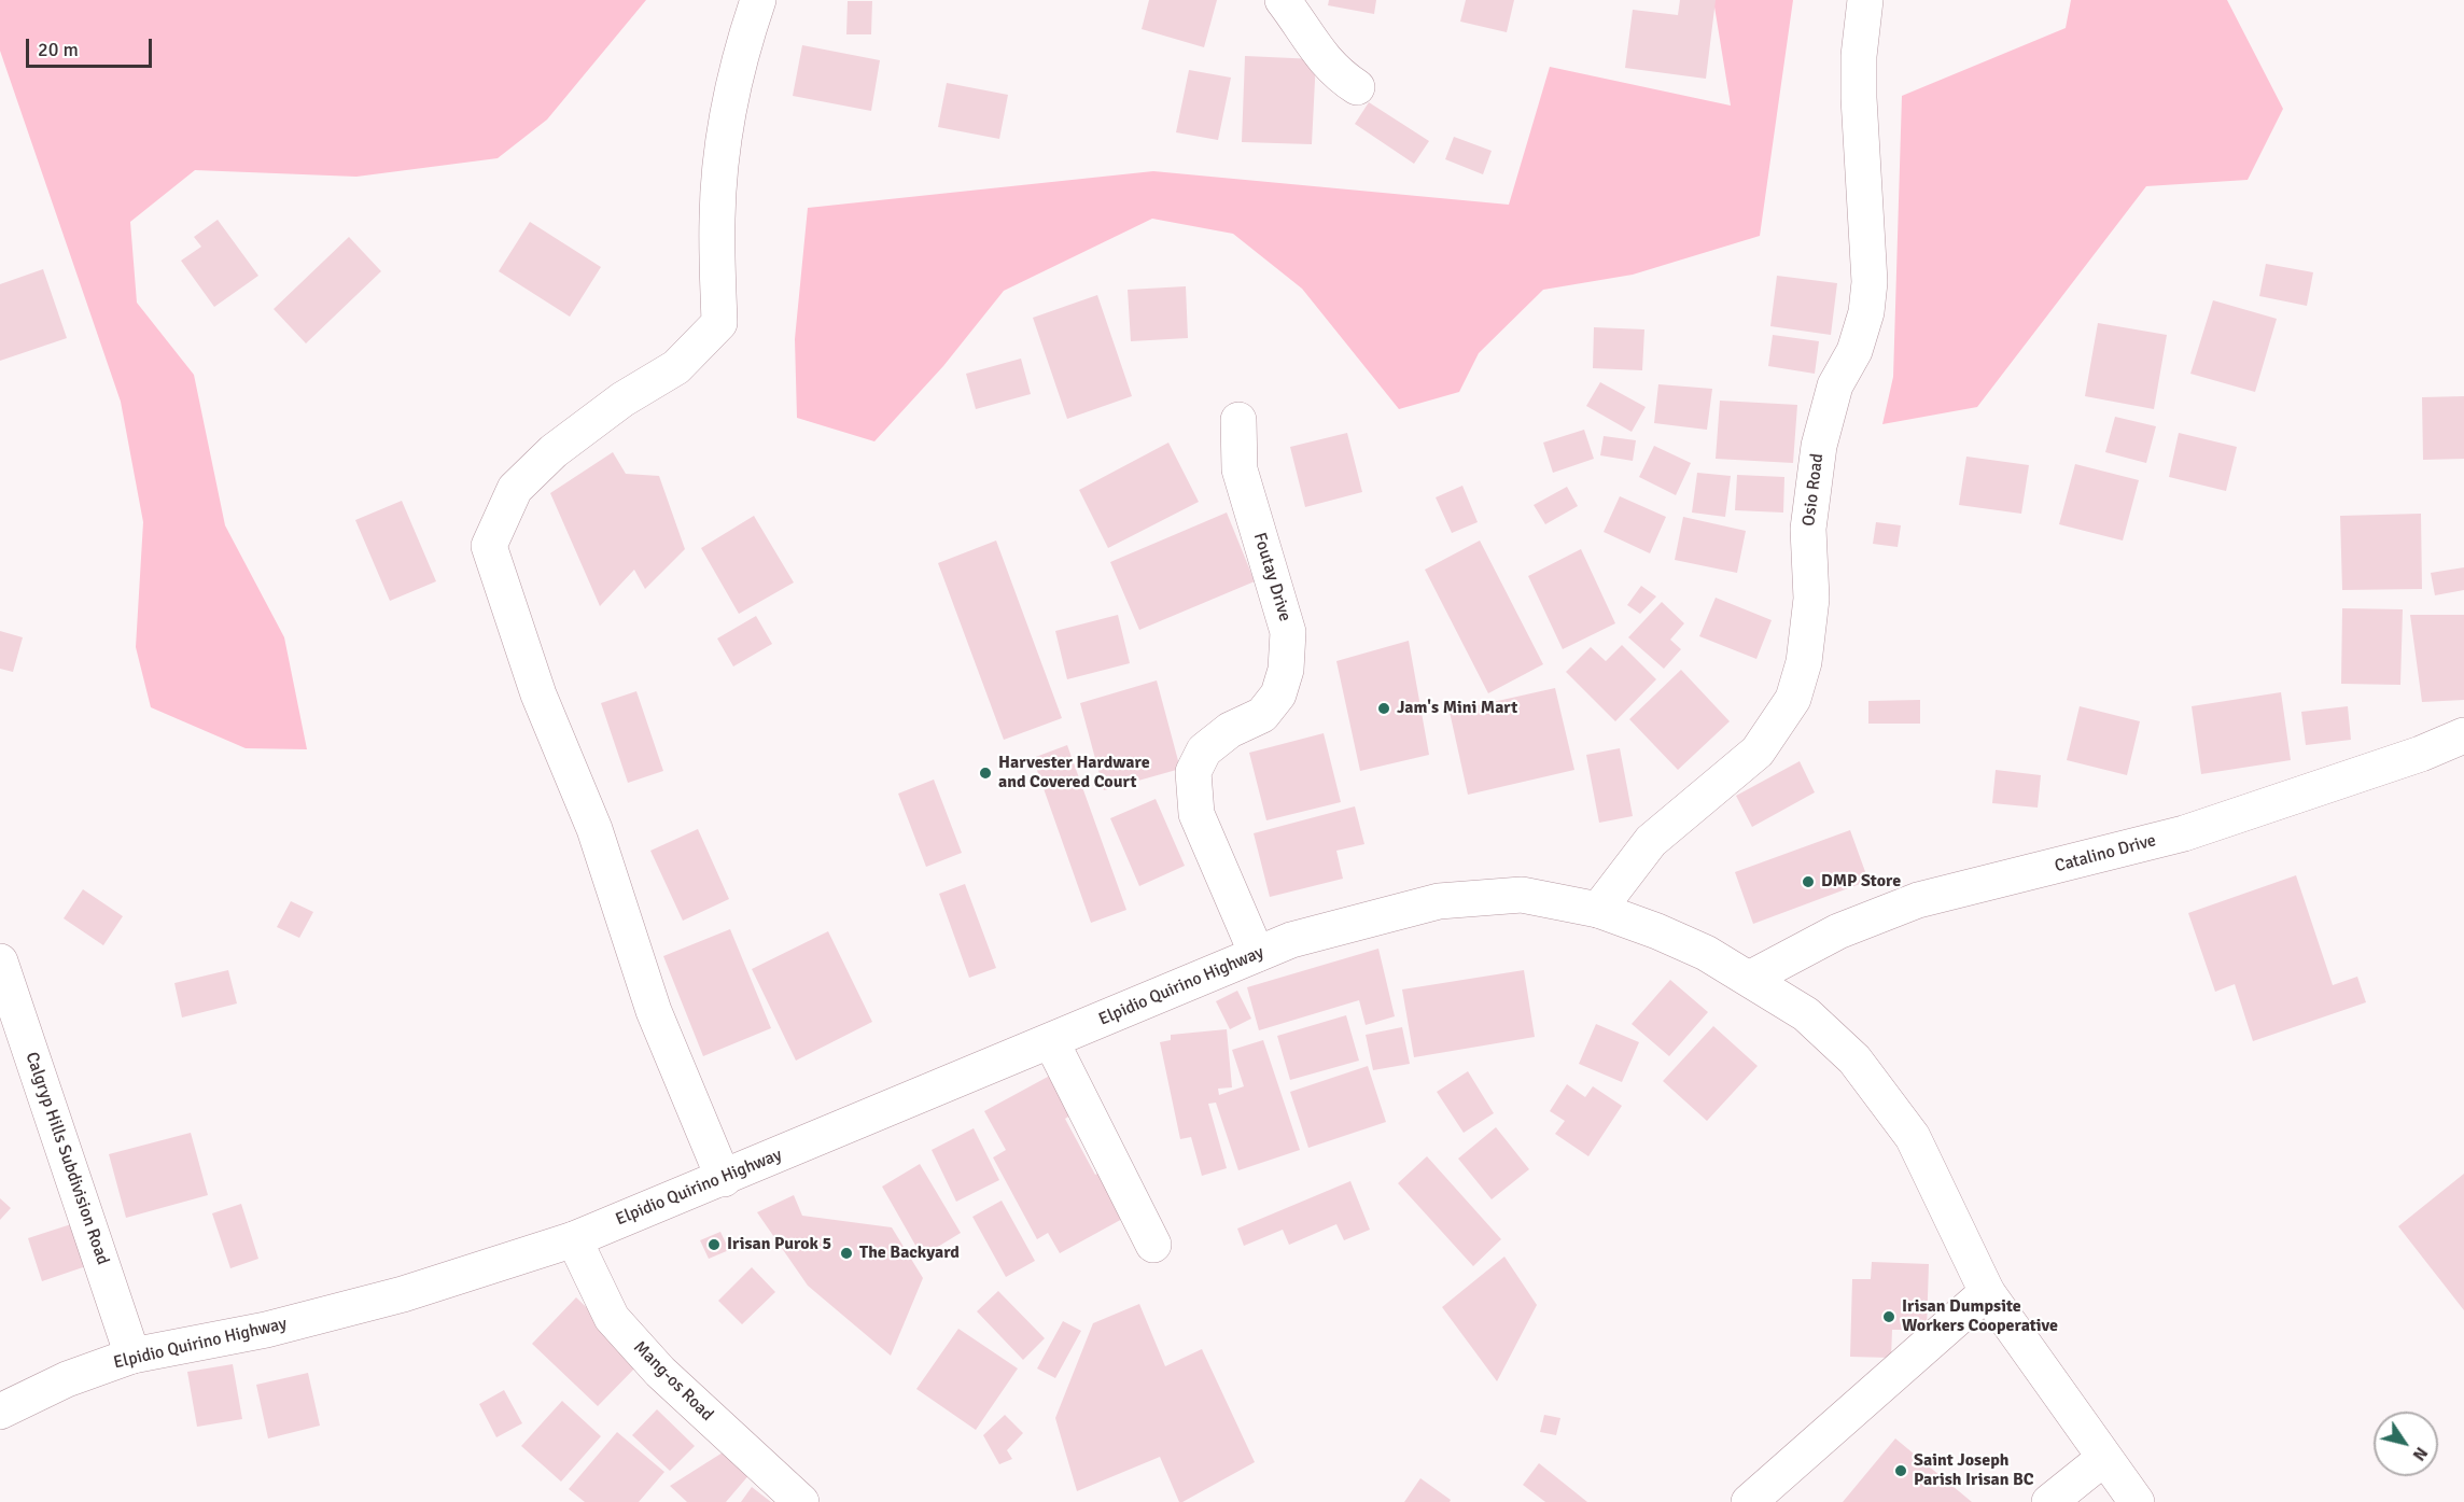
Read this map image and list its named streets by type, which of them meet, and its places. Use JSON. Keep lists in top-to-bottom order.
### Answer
{
  "streets": {
    "main road": [
      "Osio Road",
      "Foutay Drive",
      "Catalino Drive",
      "Elpidio Quirino Highway",
      "Calgryp Hills Subdivision Road",
      "Mang-os Road"
    ]
  },
  "crossings": [
    ["Osio Road", "Elpidio Quirino Highway"],
    ["Foutay Drive", "Elpidio Quirino Highway"],
    ["Catalino Drive", "Elpidio Quirino Highway"],
    ["Elpidio Quirino Highway", "Calgryp Hills Subdivision Road"],
    ["Elpidio Quirino Highway", "Mang-os Road"]
  ],
  "places": [
    "Jam's Mini Mart",
    "Harvester Hardware and Covered Court",
    "DMP Store",
    "Irisan Purok 5",
    "The Backyard",
    "Irisan Dumpsite Workers Cooperative",
    "Saint Joseph Parish Irisan BC"
  ],
  "scale_bar": "20 m",
  "north": "bottom right"
}
